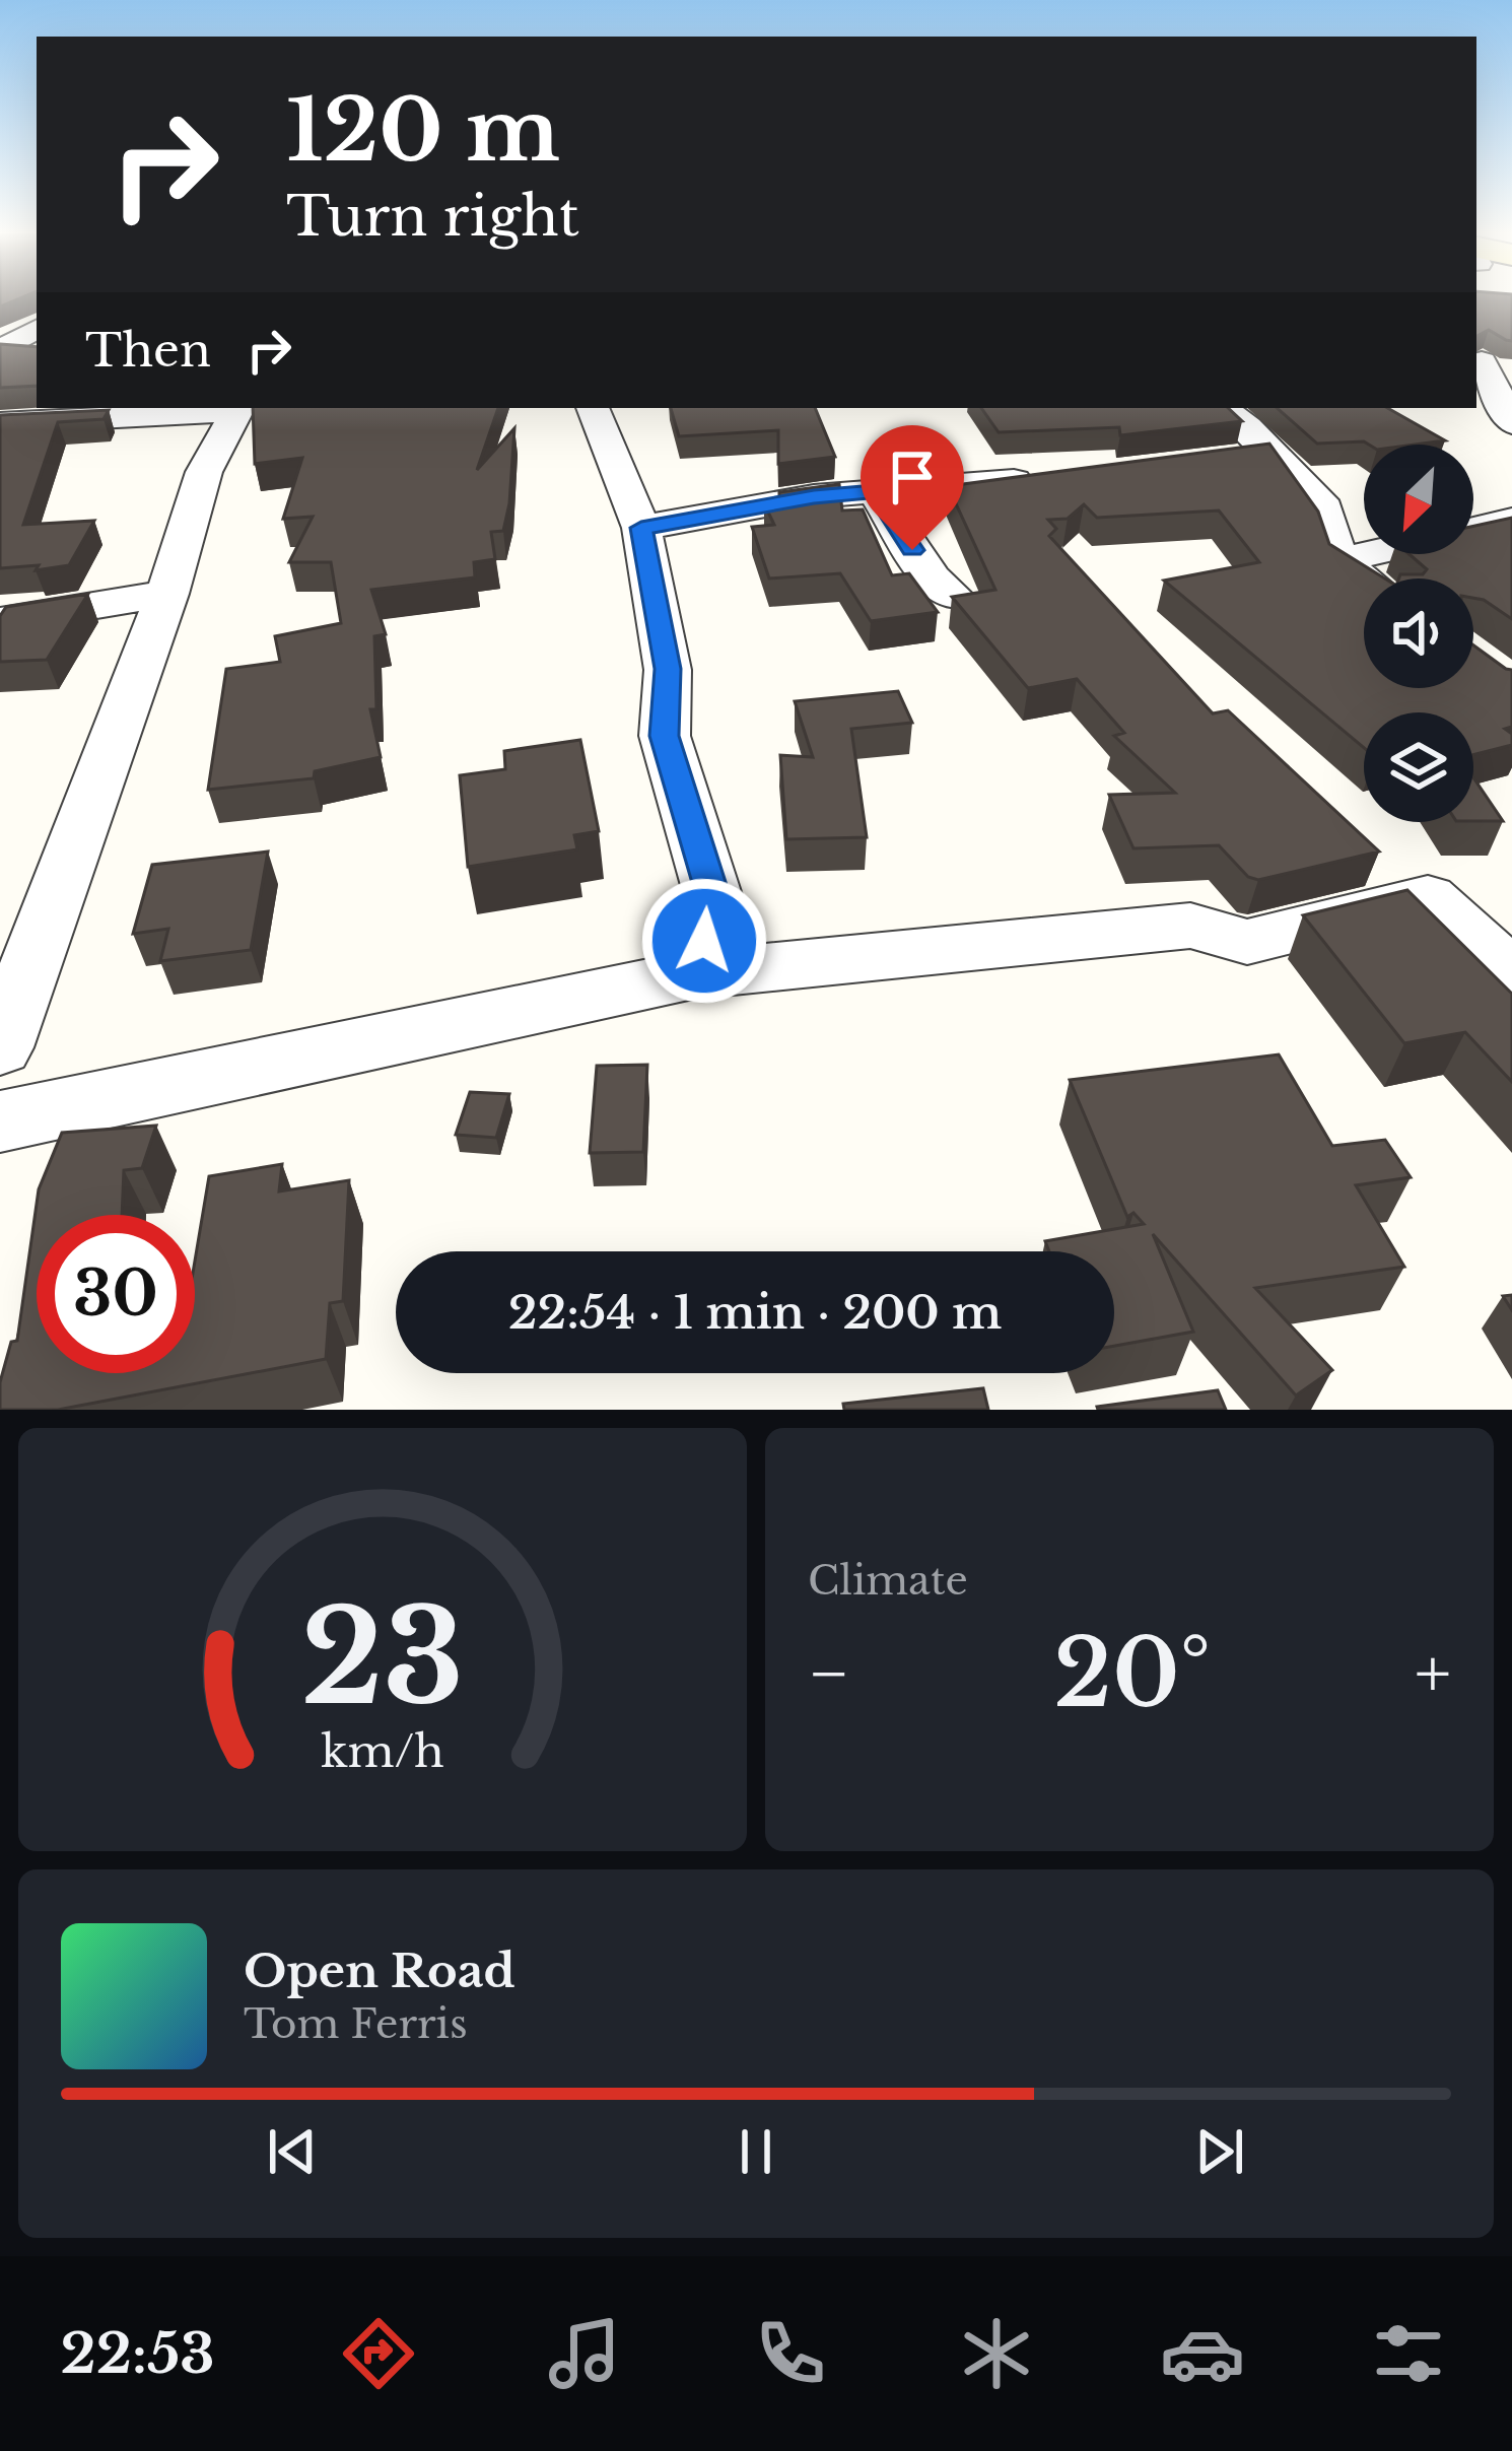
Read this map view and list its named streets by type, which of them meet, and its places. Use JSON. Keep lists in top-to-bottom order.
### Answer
{
  "north": "bottom left",
  "page": {
    "turn": ["120 m", "Turn right"],
    "then": "Then",
    "limit": "30",
    "trip": "22:54 · 1 min · 200 m",
    "tile": "Climate",
    "heat": ["−", "20°", "+"],
    "song": ["Open Road", "Tom Ferris"],
    "tabs": "22:53",
    "gauge": ["23", "km/h"]
  }
}
